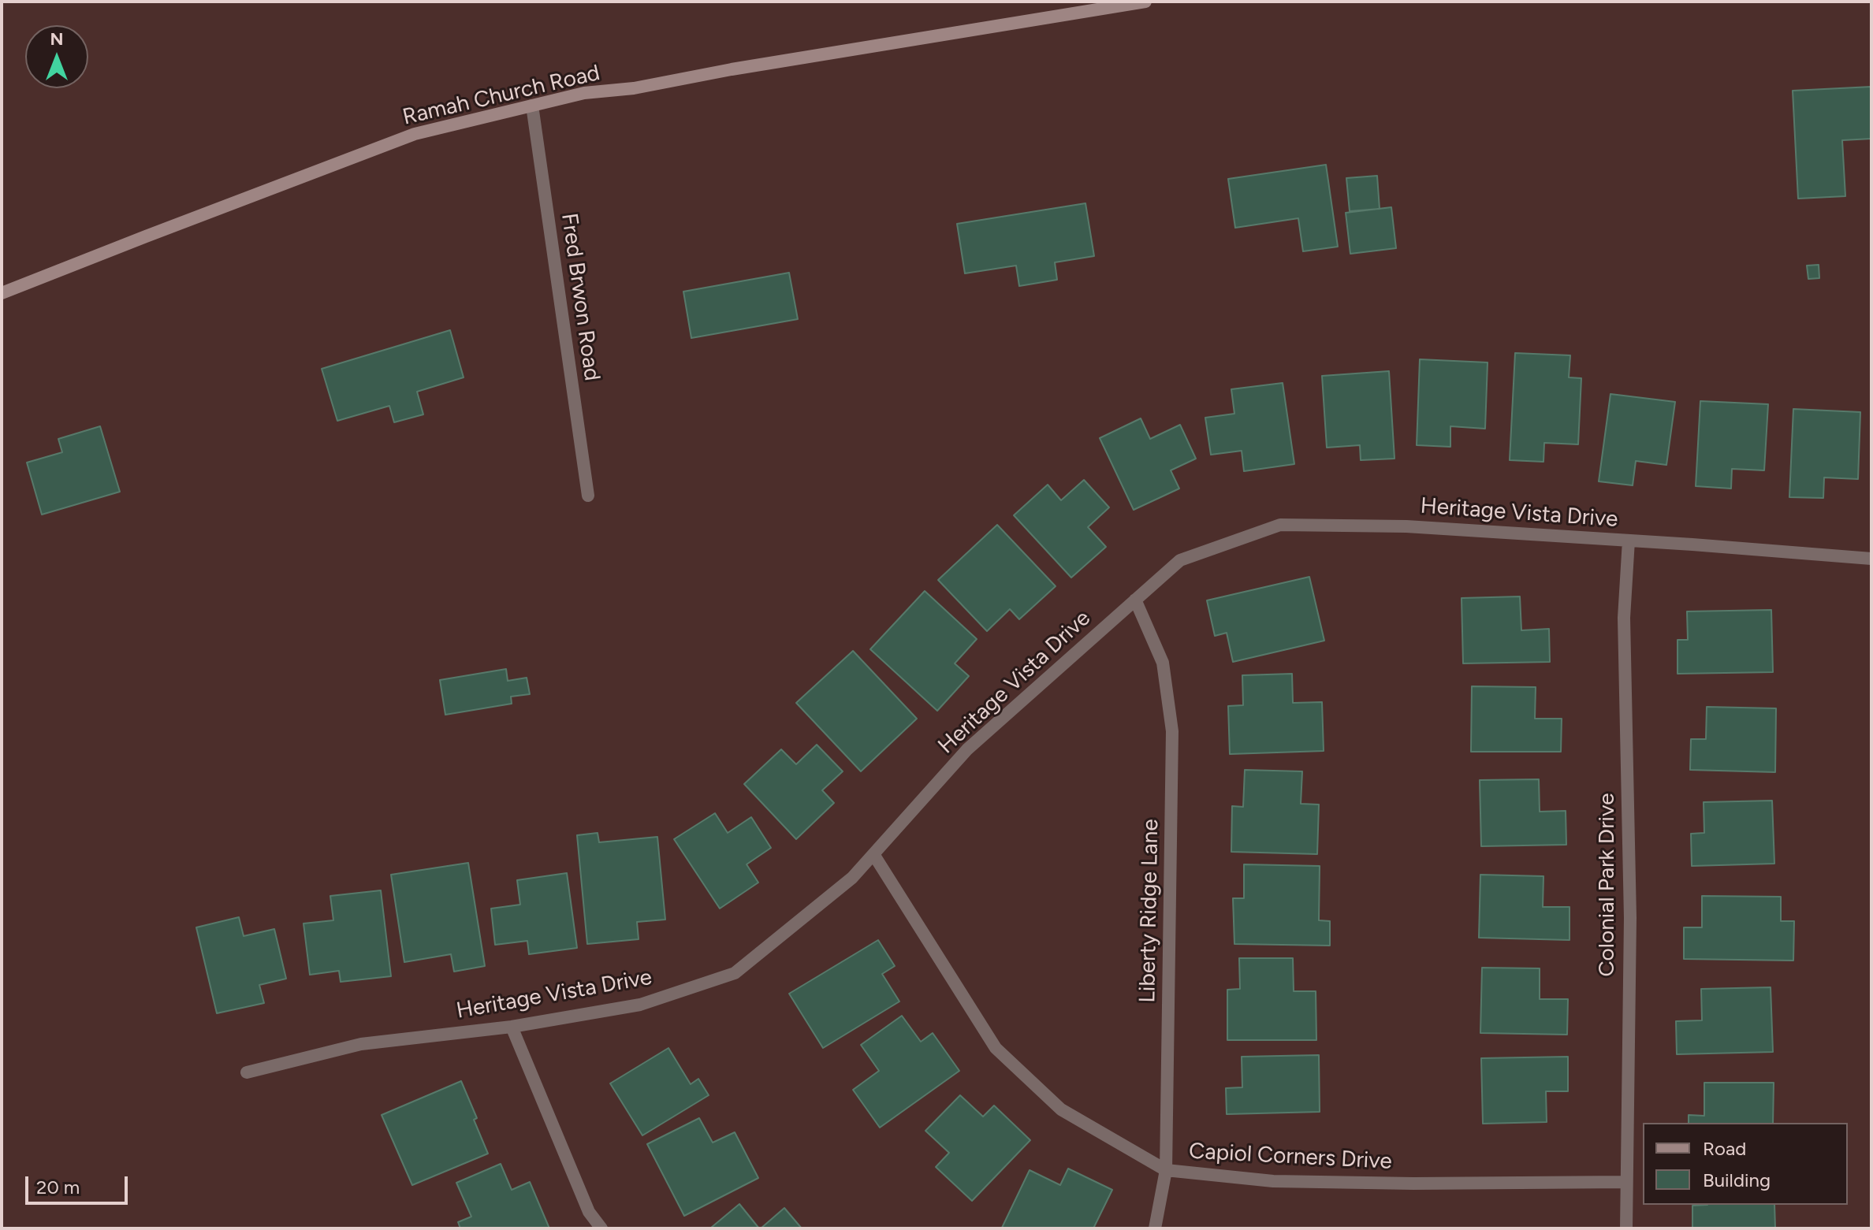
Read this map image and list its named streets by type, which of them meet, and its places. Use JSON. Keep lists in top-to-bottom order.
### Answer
{
  "streets": {
    "main road": ["Ramah Church Road"],
    "street": [
      "Fred Brwon Road",
      "Heritage Vista Drive",
      "Colonial Park Drive",
      "Liberty Ridge Lane",
      "Capiol Corners Drive"
    ]
  },
  "crossings": [
    ["Ramah Church Road", "Fred Brwon Road"],
    ["Heritage Vista Drive", "Colonial Park Drive"],
    ["Heritage Vista Drive", "Liberty Ridge Lane"],
    ["Heritage Vista Drive", "Capiol Corners Drive"],
    ["Colonial Park Drive", "Capiol Corners Drive"],
    ["Liberty Ridge Lane", "Capiol Corners Drive"]
  ],
  "legend": ["Road", "Building"],
  "scale_bar": "20 m",
  "north": "top"
}
